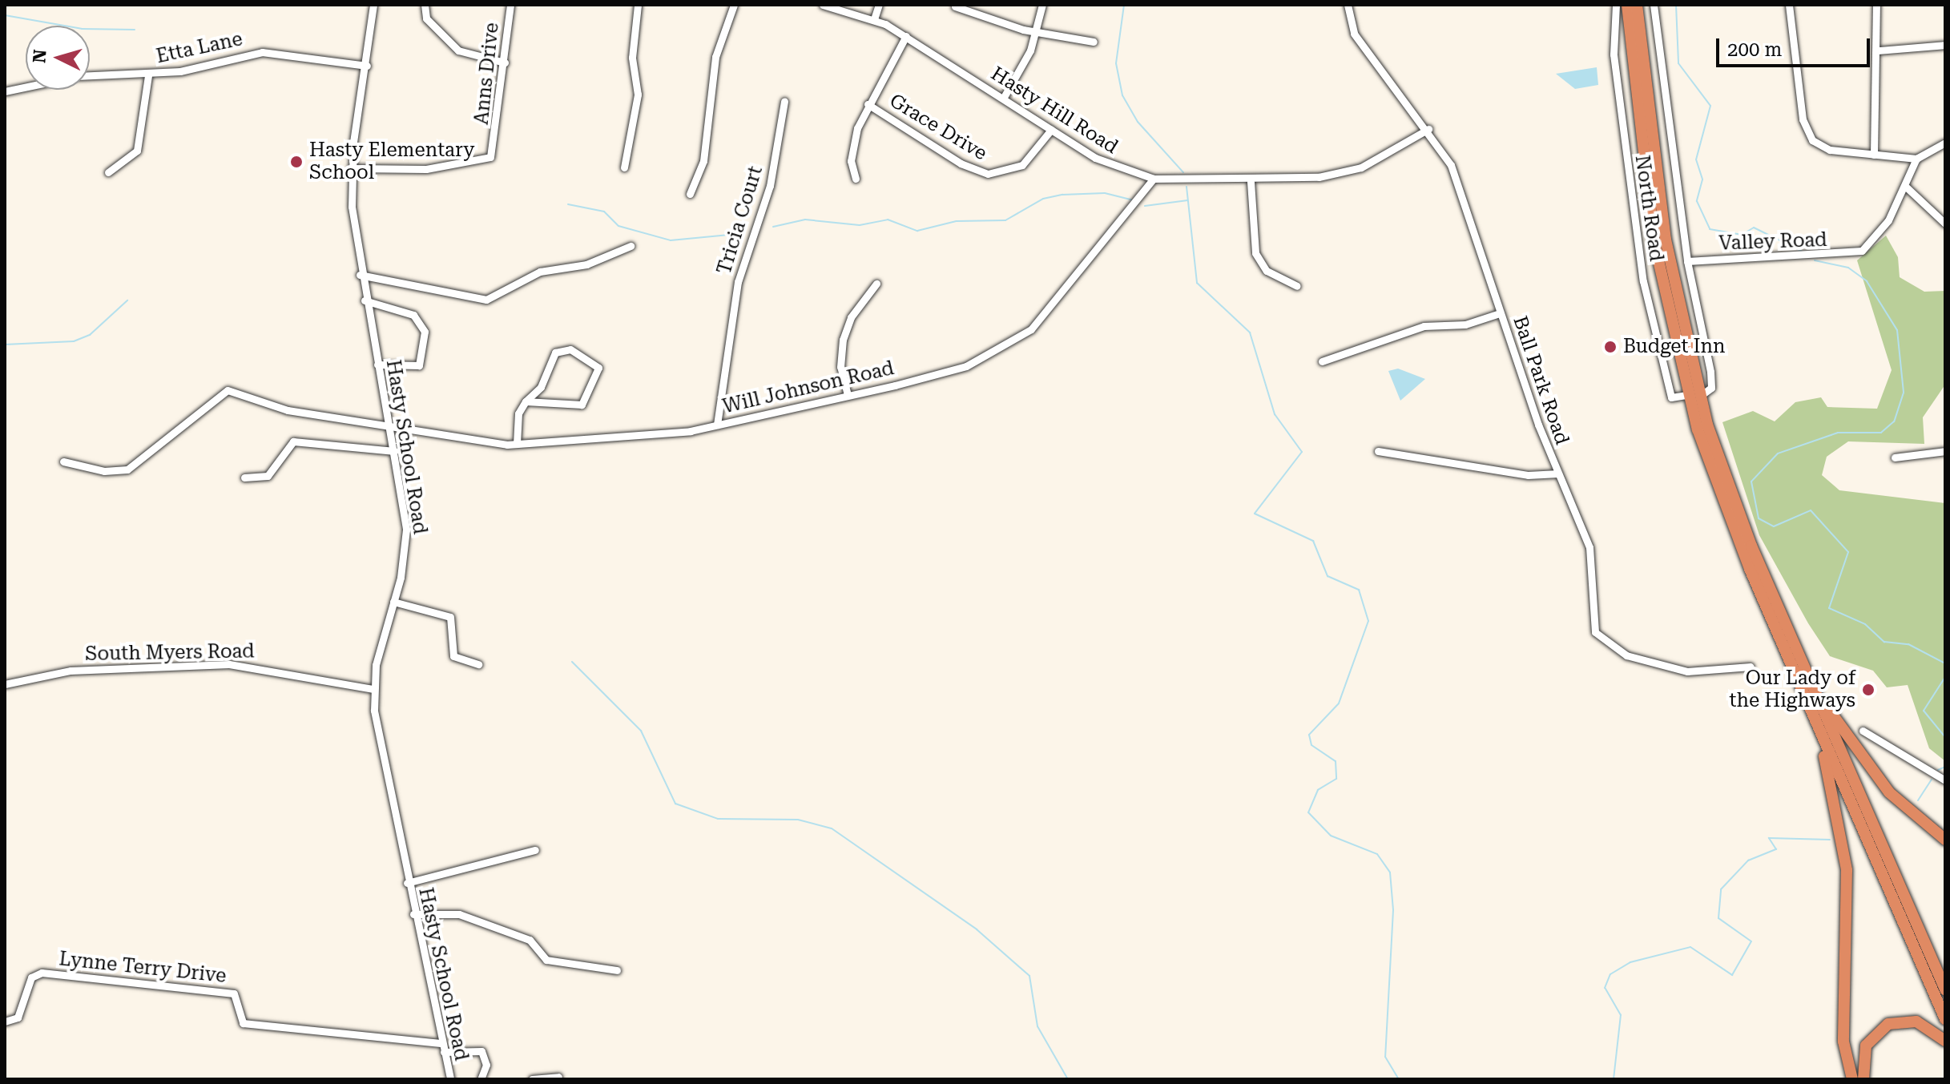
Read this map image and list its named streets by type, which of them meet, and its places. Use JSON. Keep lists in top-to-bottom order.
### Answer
{
  "streets": {
    "street": [
      "Etta Lane",
      "Anns Drive",
      "Hasty Hill Road",
      "Grace Drive",
      "North Road",
      "Tricia Court",
      "Valley Road",
      "Ball Park Road",
      "Will Johnson Road",
      "Hasty School Road",
      "South Myers Road",
      "Lynne Terry Drive"
    ]
  },
  "crossings": [
    ["Etta Lane", "Hasty School Road"],
    ["Anns Drive", "Hasty School Road"],
    ["Hasty Hill Road", "Grace Drive"],
    ["Hasty Hill Road", "Ball Park Road"],
    ["Hasty Hill Road", "Will Johnson Road"],
    ["Tricia Court", "Will Johnson Road"],
    ["Will Johnson Road", "Hasty School Road"],
    ["Hasty School Road", "South Myers Road"],
    ["Hasty School Road", "Lynne Terry Drive"]
  ],
  "places": ["Hasty Elementary School", "Budget Inn", "Our Lady of the Highways"],
  "scale_bar": "200 m",
  "north": "left"
}
